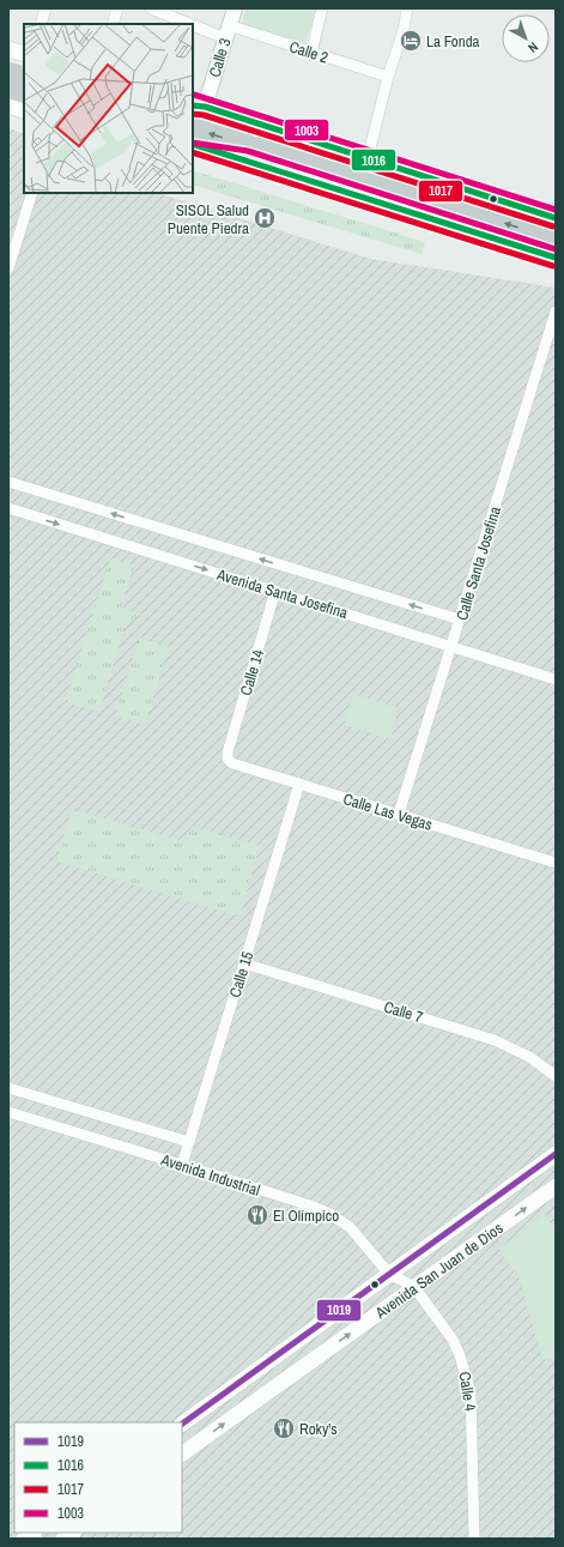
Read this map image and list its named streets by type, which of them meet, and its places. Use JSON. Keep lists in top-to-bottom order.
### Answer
{
  "streets": {
    "main road": ["Avenida San Juan de Dios"],
    "street": [
      "Calle 2",
      "Calle 3",
      "Calle Santa Josefina",
      "Avenida Santa Josefina",
      "Calle 14",
      "Calle Las Vegas",
      "Calle 15",
      "Calle 7",
      "Avenida Industrial",
      "Calle 4"
    ]
  },
  "crossings": [
    ["Calle 2", "Calle 3"],
    ["Calle Santa Josefina", "Avenida Santa Josefina"],
    ["Calle Santa Josefina", "Calle Las Vegas"],
    ["Avenida Santa Josefina", "Calle 14"],
    ["Calle 14", "Calle Las Vegas"],
    ["Calle Las Vegas", "Calle 15"],
    ["Calle 15", "Calle 7"],
    ["Calle 15", "Avenida Industrial"],
    ["Avenida Industrial", "Avenida San Juan de Dios"],
    ["Avenida Industrial", "Calle 4"],
    ["Avenida San Juan de Dios", "Calle 4"]
  ],
  "places": {
    "hotel": ["La Fonda"],
    "hospital": ["SISOL Salud Puente Piedra"],
    "restaurant": ["El Olímpico", "Roky's"]
  },
  "lines": [
    "transit line 1003",
    "transit line 1016",
    "transit line 1017",
    "transit line 1019"
  ],
  "legend": [
    "1019",
    "1016",
    "1017",
    "1003"
  ],
  "north": "bottom right"
}
